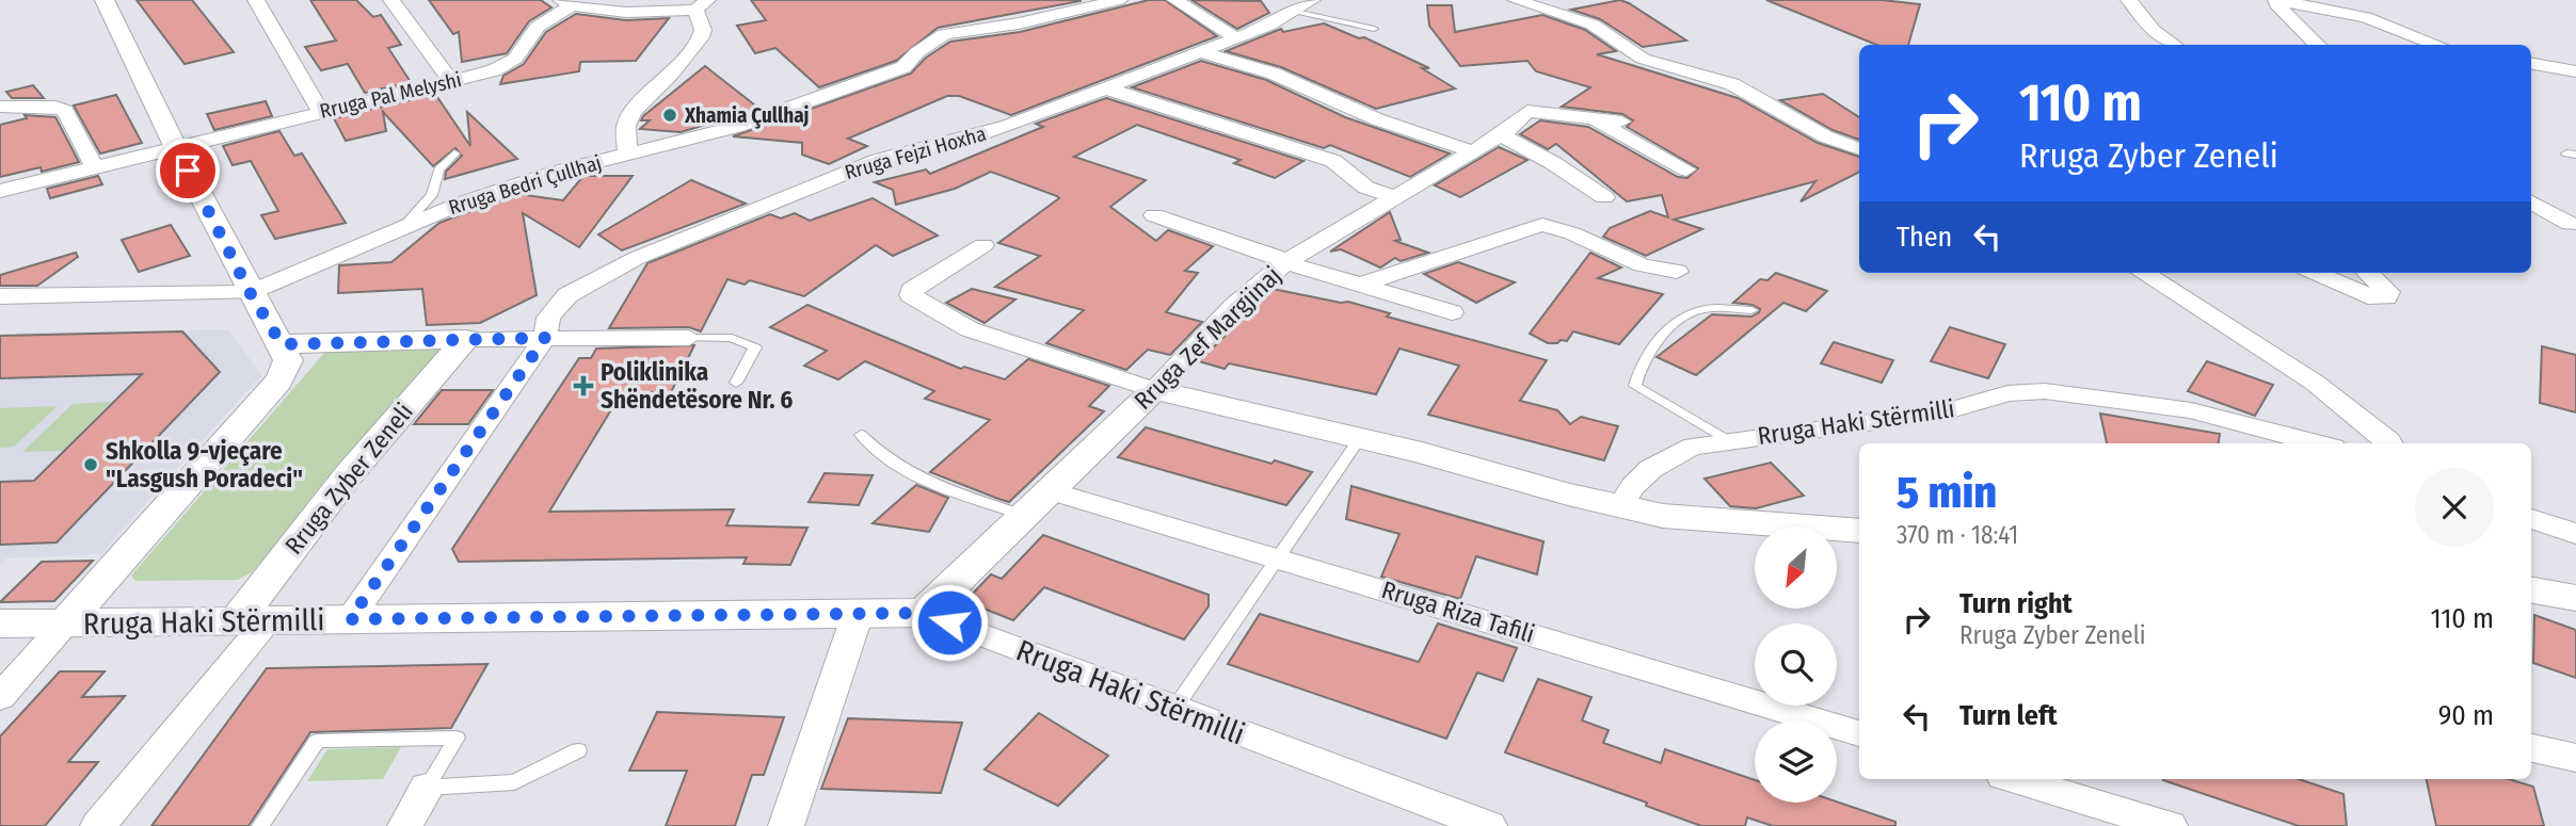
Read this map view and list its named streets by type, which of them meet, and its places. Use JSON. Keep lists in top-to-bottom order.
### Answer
{
  "streets": {
    "street": [
      "Rruga Pal Melyshi",
      "Rruga Fejzi Hoxha",
      "Rruga Bedri Çullhaj",
      "Rruga Zef Margjinaj",
      "Rruga Haki Stërmilli",
      "Rruga Zyber Zeneli",
      "Rruga Riza Tafili"
    ]
  },
  "crossings": [
    ["Rruga Zef Margjinaj", "Rruga Haki Stërmilli"],
    ["Rruga Zef Margjinaj", "Rruga Riza Tafili"],
    ["Rruga Haki Stërmilli", "Rruga Zyber Zeneli"]
  ],
  "places": {
    "other": ["Xhamia Çullhaj", "Shkolla 9-vjeçare \"Lasgush Poradeci\""],
    "health": ["Poliklinika Shëndetësore Nr. 6"]
  },
  "north": "bottom left",
  "page": {
    "turn": ["110 m", "Rruga Zyber Zeneli"],
    "then": "Then",
    "heading": ["5 min", "370 m · 18:41"],
    "list": [
      {
        "name": "Turn right",
        "note": "Rruga Zyber Zeneli",
        "value": "110 m"
      },
      {
        "name": "Turn left",
        "value": "90 m"
      }
    ]
  }
}
